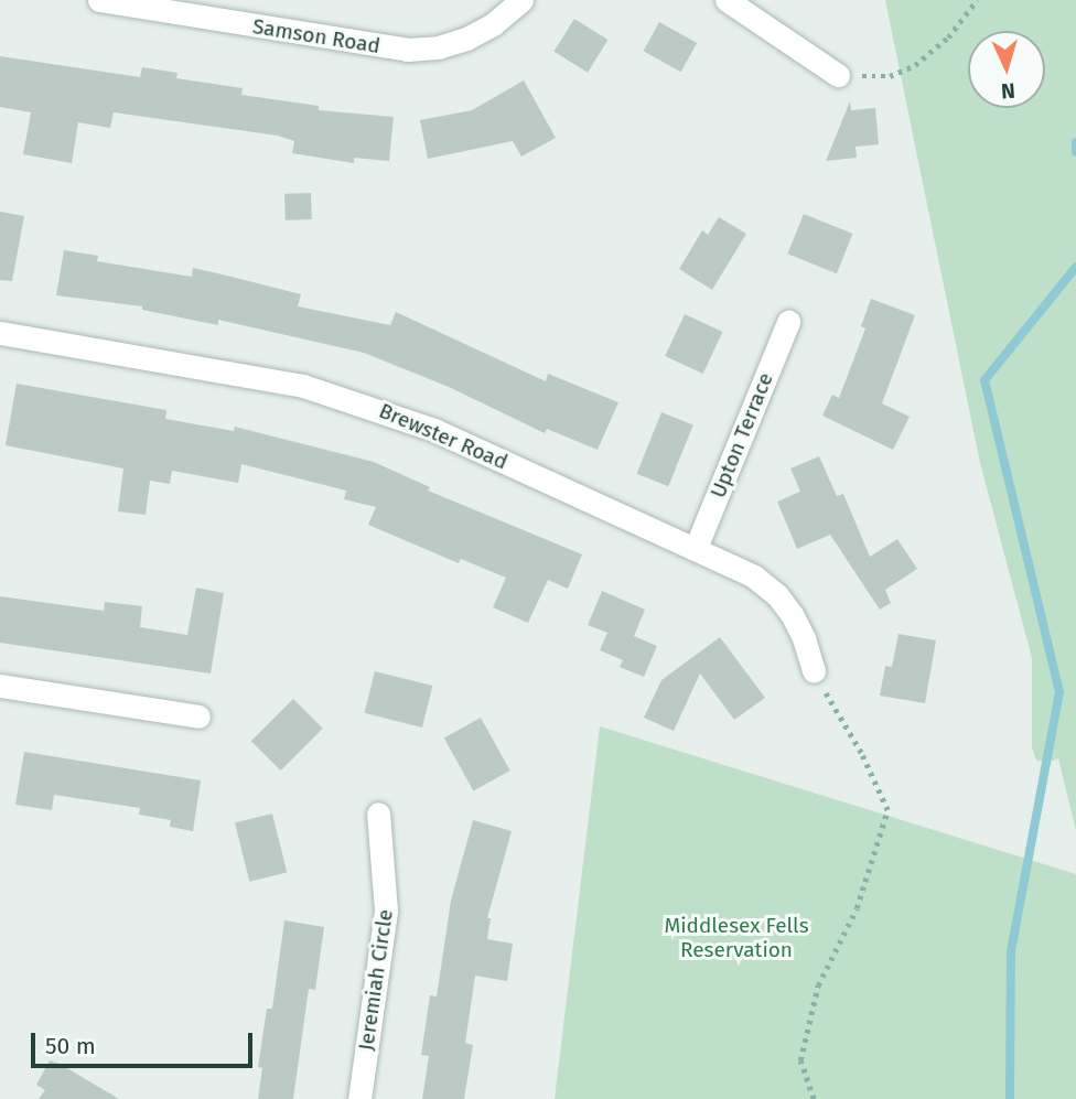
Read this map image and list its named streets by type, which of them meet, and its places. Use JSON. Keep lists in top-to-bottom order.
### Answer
{
  "streets": {
    "street": [
      "Samson Road",
      "Upton Terrace",
      "Brewster Road",
      "Jeremiah Circle"
    ]
  },
  "crossings": [
    ["Upton Terrace", "Brewster Road"]
  ],
  "parks": ["Middlesex Fells Reservation"],
  "scale_bar": "50 m",
  "north": "bottom"
}
